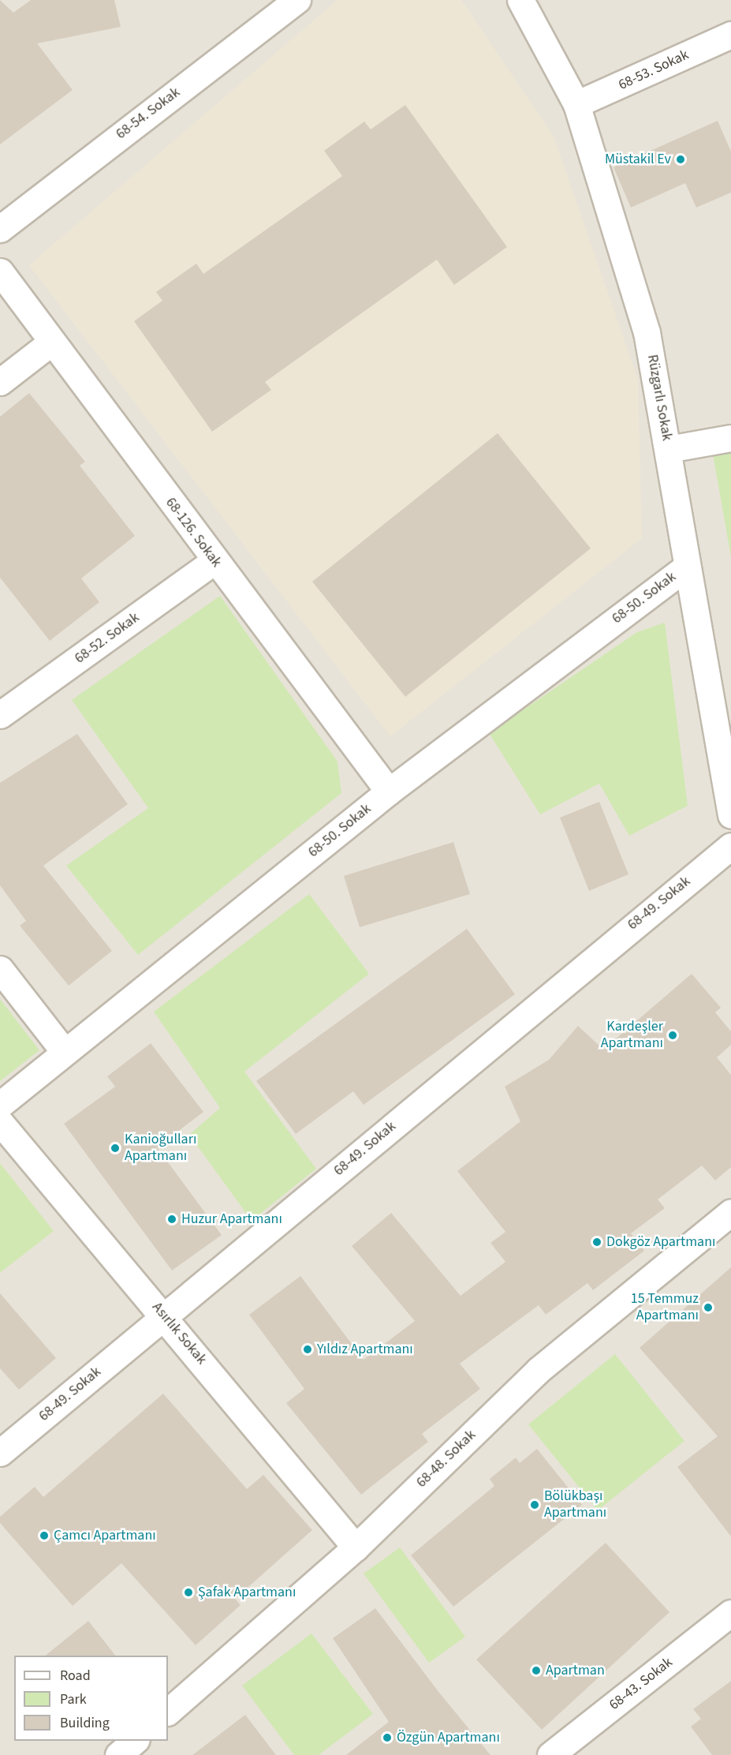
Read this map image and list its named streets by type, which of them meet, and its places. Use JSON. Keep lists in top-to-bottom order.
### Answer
{
  "streets": {
    "street": [
      "68-53. Sokak",
      "68-54. Sokak",
      "Rüzgarlı Sokak",
      "68-126. Sokak",
      "68-50. Sokak",
      "68-52. Sokak",
      "68-49. Sokak",
      "Asırlık Sokak",
      "68-48. Sokak",
      "68-43. Sokak"
    ]
  },
  "crossings": [
    ["68-53. Sokak", "Rüzgarlı Sokak"],
    ["Rüzgarlı Sokak", "68-50. Sokak"],
    ["68-126. Sokak", "68-50. Sokak"],
    ["68-126. Sokak", "68-52. Sokak"],
    ["68-49. Sokak", "Asırlık Sokak"],
    ["Asırlık Sokak", "68-48. Sokak"]
  ],
  "places": [
    "Müstakil Ev",
    "Kardeşler Apartmanı",
    "Kanioğulları Apartmanı",
    "Huzur Apartmanı",
    "Dokgöz Apartmanı",
    "15 Temmuz Apartmanı",
    "Yıldız Apartmanı",
    "Bölükbaşı Apartmanı",
    "Çamcı Apartmanı",
    "Şafak Apartmanı",
    "Apartman",
    "Özgün Apartmanı"
  ],
  "legend": ["Road", "Park", "Building"]
}
